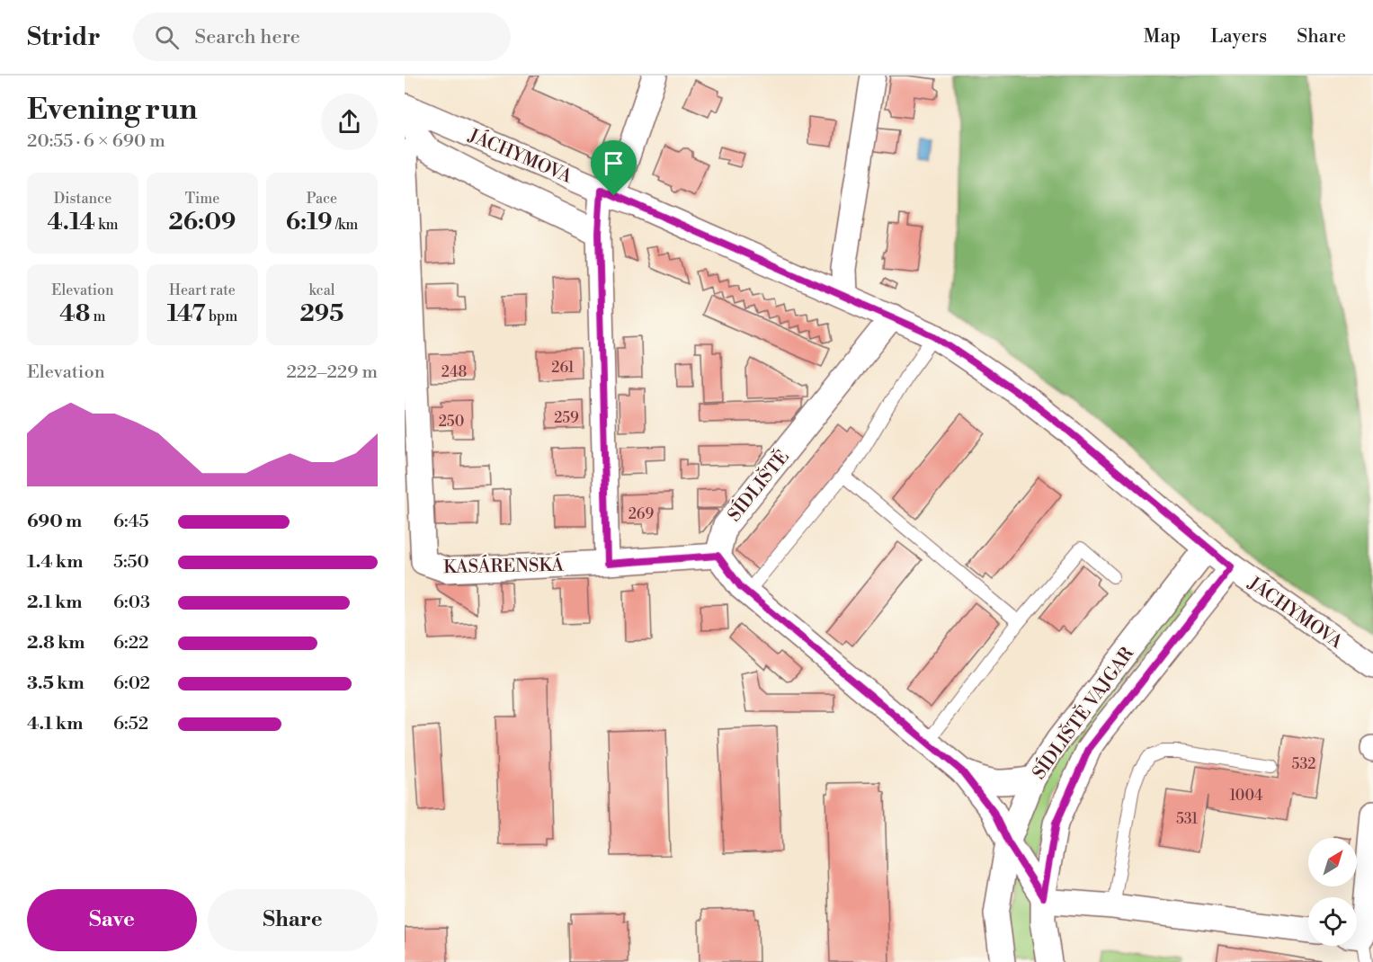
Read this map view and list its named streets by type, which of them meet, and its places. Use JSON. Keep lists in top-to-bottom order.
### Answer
{
  "streets": {
    "street": [
      "JÁCHYMOVA",
      "SÍDLIŠTĚ",
      "KASÁRENSKÁ",
      "SÍDLIŠTĚ VAJGAR"
    ]
  },
  "crossings": [
    ["JÁCHYMOVA", "SÍDLIŠTĚ"],
    ["JÁCHYMOVA", "SÍDLIŠTĚ VAJGAR"]
  ],
  "house_numbers": [
    "261",
    "248",
    "259",
    "250",
    "269",
    "532",
    "1004",
    "531"
  ],
  "north": "top right",
  "page": {
    "header": "Stridr",
    "search": "Search here",
    "nav": ["Map", "Layers", "Share"],
    "heading": ["Evening run", "20:55 · 6 × 690 m"],
    "stats": [
      ["Distance", "4.14 km"],
      ["Time", "26:09"],
      ["Pace", "6:19 /km"],
      ["Elevation", "48 m"],
      ["Heart rate", "147 bpm"],
      ["kcal", "295"]
    ],
    "chart": ["Elevation", "222–229 m"],
    "list": [
      {
        "name": "690 m",
        "note": "6:45"
      },
      {
        "name": "1.4 km",
        "note": "5:50"
      },
      {
        "name": "2.1 km",
        "note": "6:03"
      },
      {
        "name": "2.8 km",
        "note": "6:22"
      },
      {
        "name": "3.5 km",
        "note": "6:02"
      },
      {
        "name": "4.1 km",
        "note": "6:52"
      }
    ],
    "buttons": ["Save", "Share"]
  }
}
